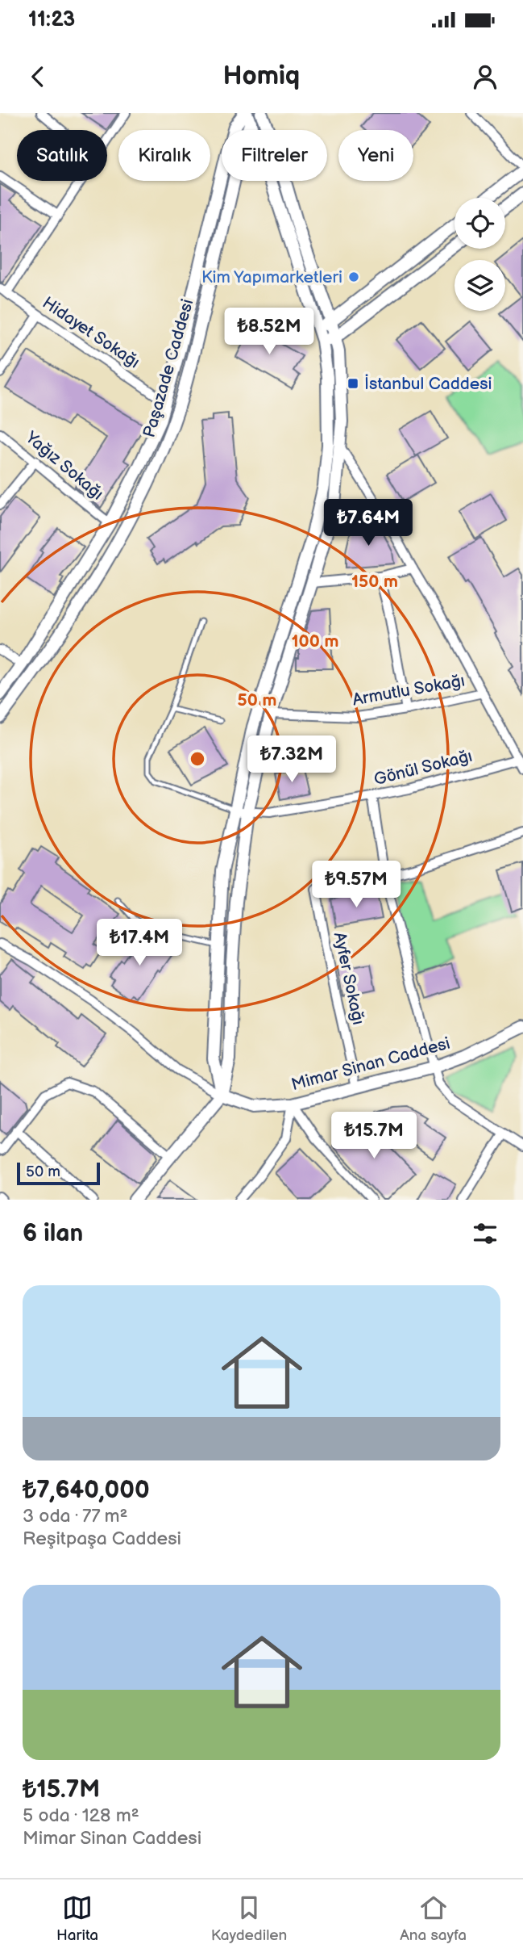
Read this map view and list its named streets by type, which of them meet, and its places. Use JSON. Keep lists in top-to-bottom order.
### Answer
{
  "streets": {
    "street": [
      "Hidayet Sokağı",
      "Paşazade Caddesi",
      "Yağız Sokağı",
      "Armutlu Sokağı",
      "Gönül Sokağı",
      "Ayfer Sokağı",
      "Mimar Sinan Caddesi"
    ]
  },
  "crossings": [
    ["Hidayet Sokağı", "Paşazade Caddesi"],
    ["Paşazade Caddesi", "Yağız Sokağı"],
    ["Ayfer Sokağı", "Mimar Sinan Caddesi"]
  ],
  "places": {
    "other": ["Kim Yapımarketleri"],
    "transit": ["İstanbul Caddesi"]
  },
  "scale_bar": "50 m",
  "page": {
    "status": "11:23",
    "header": "Homiq",
    "chip": [
      "Satılık",
      "Kiralık",
      "Filtreler",
      "Yeni"
    ],
    "price": [
      "₺8.52M",
      "₺7.64M",
      "₺7.32M",
      "₺9.57M",
      "₺17.4M",
      "₺15.7M"
    ],
    "scale": "50 m",
    "heading": "6 ilan",
    "list": [
      {
        "name": "₺7,640,000",
        "note": "3 oda · 77 m² · Reşitpaşa Caddesi"
      },
      {
        "name": "₺15.7M",
        "note": "5 oda · 128 m² · Mimar Sinan Caddesi"
      }
    ],
    "tabs": ["Harita", "Kaydedilen", "Ana sayfa"]
  },
  "rings": ["150 m", "100 m", "50 m"]
}
